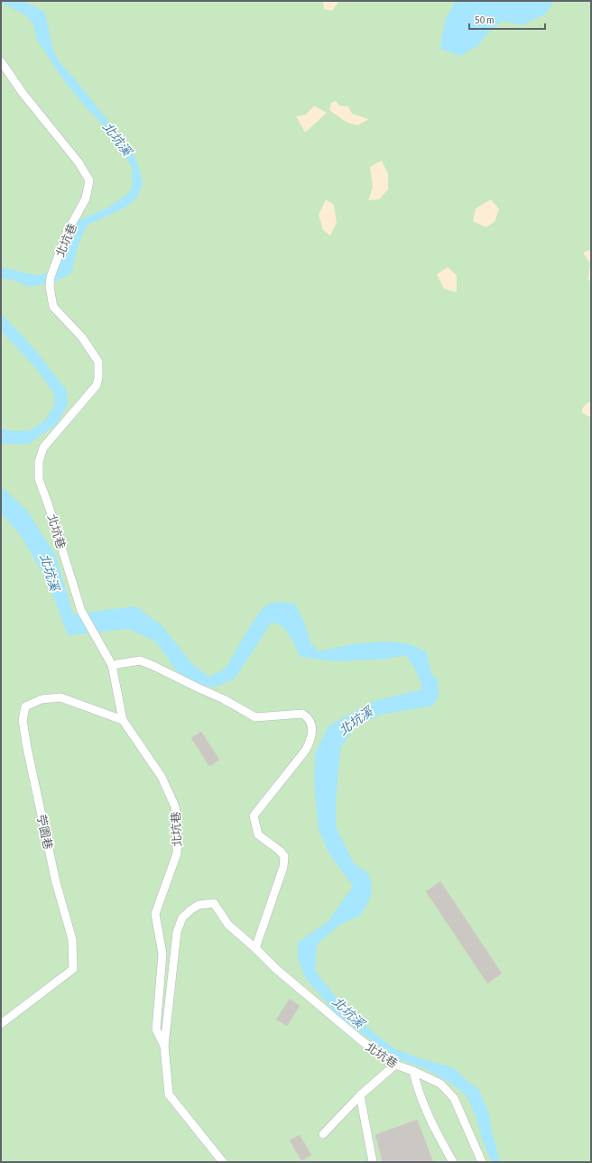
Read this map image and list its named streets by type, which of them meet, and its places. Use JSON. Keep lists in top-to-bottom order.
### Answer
{
  "streets": {
    "street": ["北坑巷", "苧園巷"]
  },
  "crossings": [
    ["北坑巷", "苧園巷"]
  ],
  "water": ["北坑溪"],
  "scale_bar": "50 m"
}
